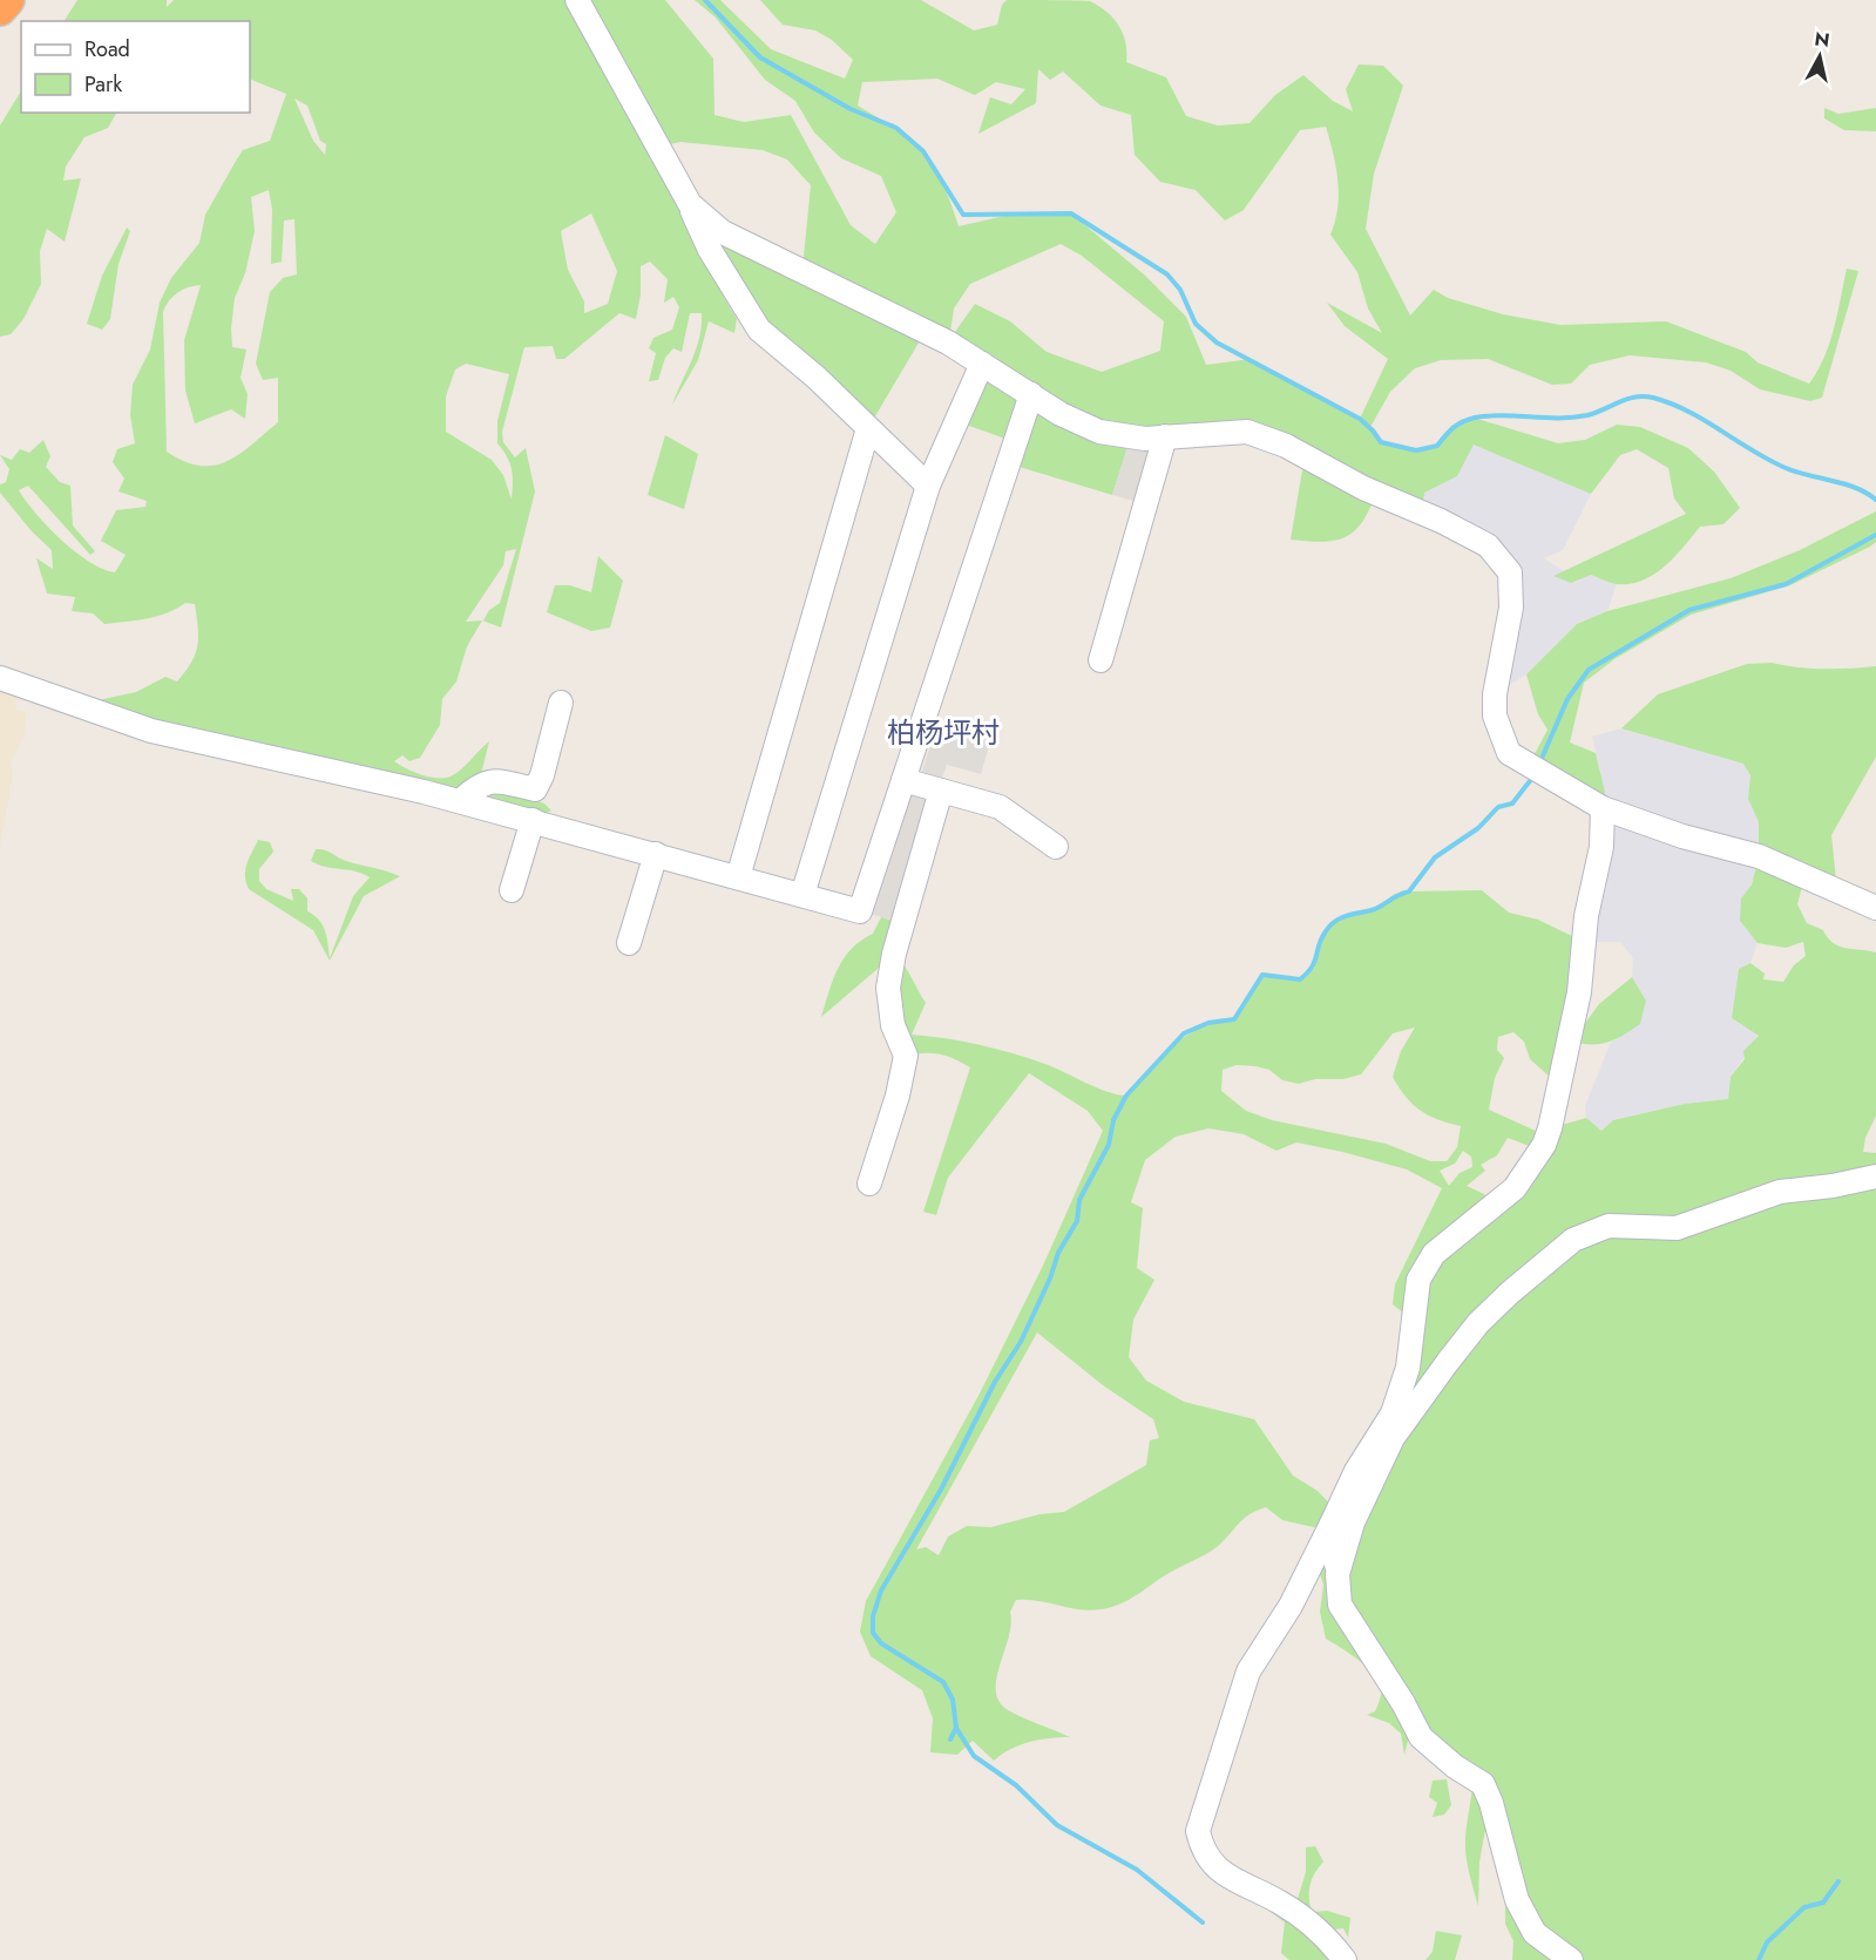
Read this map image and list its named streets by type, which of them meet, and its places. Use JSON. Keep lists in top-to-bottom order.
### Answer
{
  "districts": ["柏杨坪村"],
  "legend": ["Road", "Park"],
  "north": "top"
}
